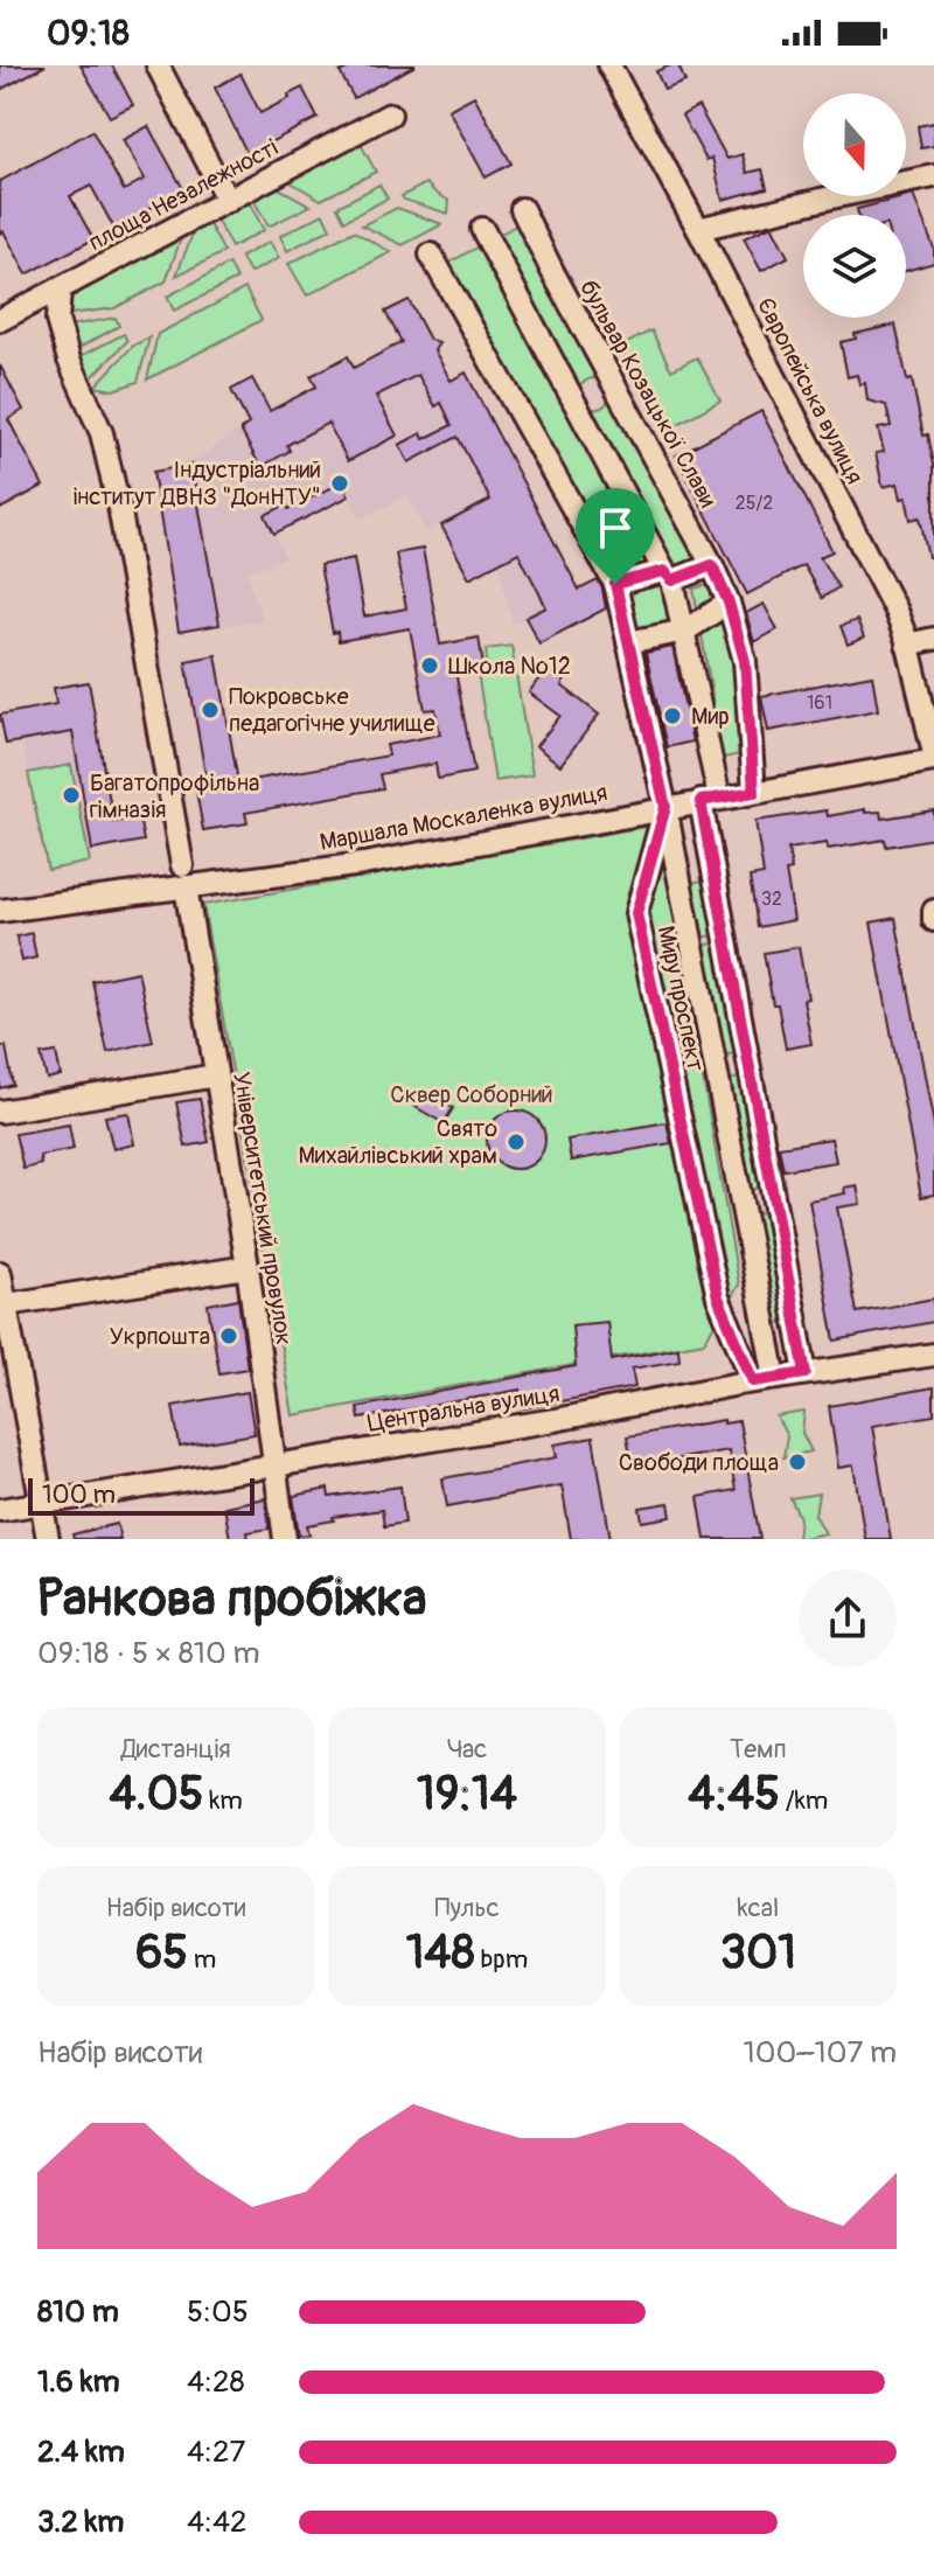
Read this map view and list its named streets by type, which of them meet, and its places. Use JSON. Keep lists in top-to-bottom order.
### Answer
{
  "streets": {
    "street": [
      "площа Незалежності",
      "Європейська вулиця",
      "бульвар Козацької Слави",
      "Маршала Москаленка вулиця",
      "Миру проспект",
      "Університетський провулок",
      "Центральна вулиця"
    ]
  },
  "crossings": [
    ["площа Незалежності", "Університетський провулок"],
    ["Європейська вулиця", "Маршала Москаленка вулиця"],
    ["бульвар Козацької Слави", "Маршала Москаленка вулиця"],
    ["Маршала Москаленка вулиця", "Миру проспект"],
    ["Маршала Москаленка вулиця", "Університетський провулок"],
    ["Миру проспект", "Центральна вулиця"],
    ["Університетський провулок", "Центральна вулиця"]
  ],
  "parks": ["Сквер Соборний"],
  "places": [
    "Індустріальний інститут ДВНЗ \"ДонНТУ\"",
    "Школа №12",
    "Покровське педагогічне училище",
    "Мир",
    "Багатопрофільна гімназія",
    "Свято Михайлівський храм",
    "Укрпошта",
    "Свободи площа"
  ],
  "house_numbers": ["25/2", "161", "32"],
  "scale_bar": "100 m",
  "north": "bottom",
  "page": {
    "status": "09:18",
    "scale": "100 m",
    "heading": ["Ранкова пробіжка", "09:18 · 5 × 810 m"],
    "stats": [
      ["Дистанція", "4.05 km"],
      ["Час", "19:14"],
      ["Темп", "4:45 /km"],
      ["Набір висоти", "65 m"],
      ["Пульс", "148 bpm"],
      ["kcal", "301"]
    ],
    "chart": ["Набір висоти", "100–107 m"],
    "list": [
      {
        "name": "810 m",
        "note": "5:05"
      },
      {
        "name": "1.6 km",
        "note": "4:28"
      },
      {
        "name": "2.4 km",
        "note": "4:27"
      },
      {
        "name": "3.2 km",
        "note": "4:42"
      }
    ]
  }
}
